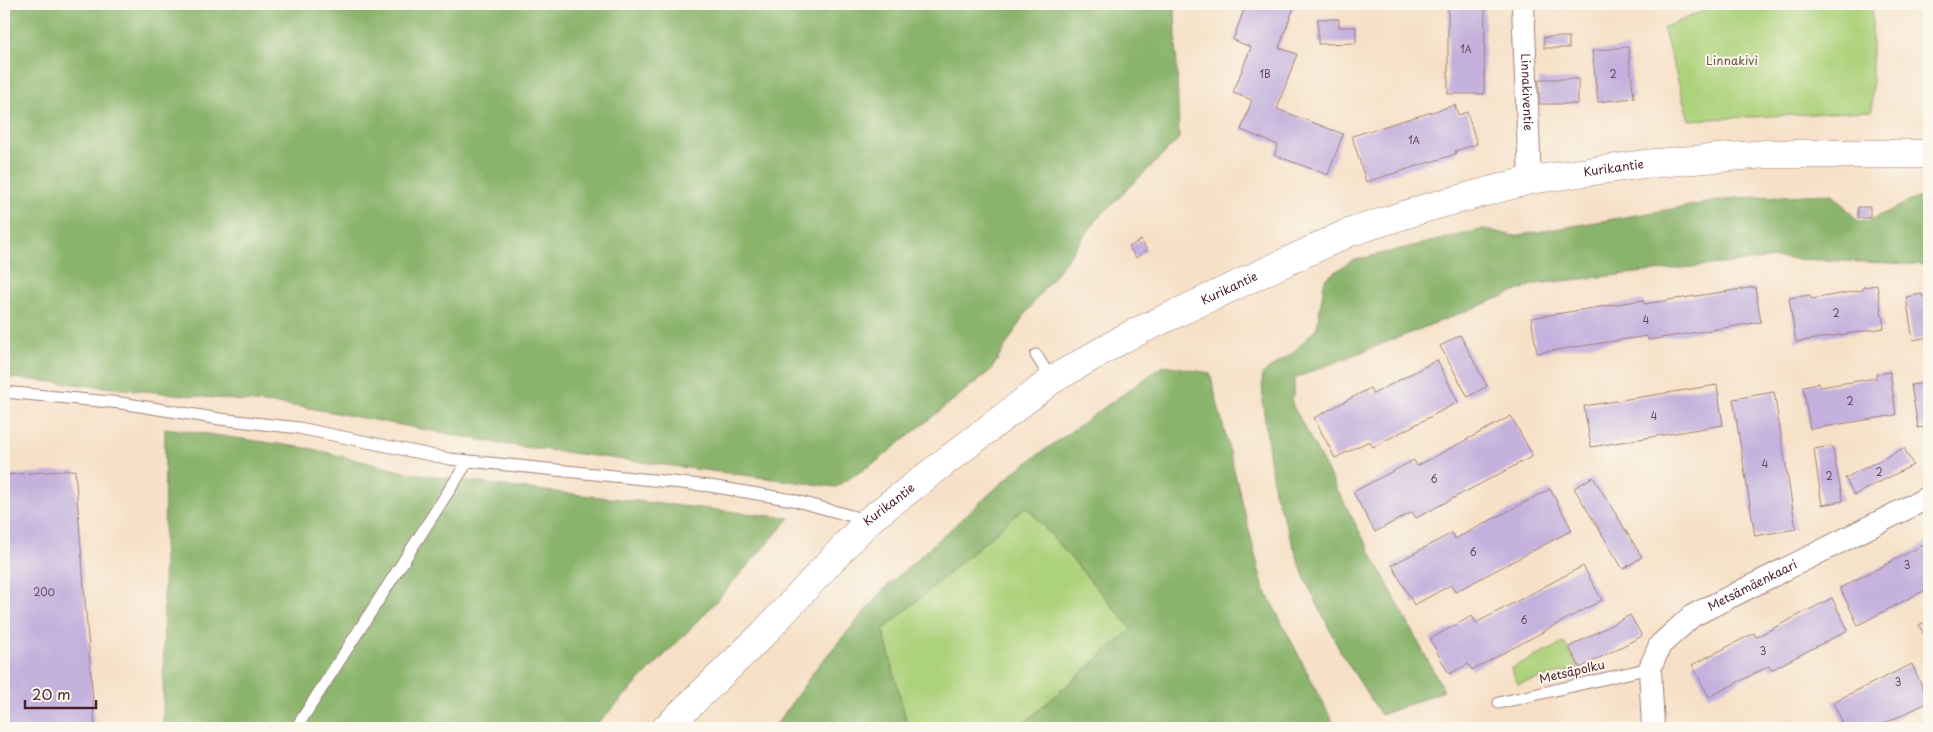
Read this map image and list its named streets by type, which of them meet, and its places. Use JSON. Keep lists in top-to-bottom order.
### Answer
{
  "streets": {
    "main road": ["Kurikantie"],
    "street": ["Linnakiventie", "Metsämäenkaari"],
    "lane": ["Metsäpolku"]
  },
  "crossings": [
    ["Linnakiventie", "Kurikantie"],
    ["Metsämäenkaari", "Metsäpolku"]
  ],
  "parks": ["Linnakivi"],
  "house_numbers": [
    "1A",
    "1B",
    "2",
    "1A",
    "2",
    "4",
    "2",
    "4",
    "4",
    "2",
    "2",
    "6",
    "6",
    "3",
    "200",
    "6",
    "3",
    "3"
  ],
  "scale_bar": "20 m"
}
